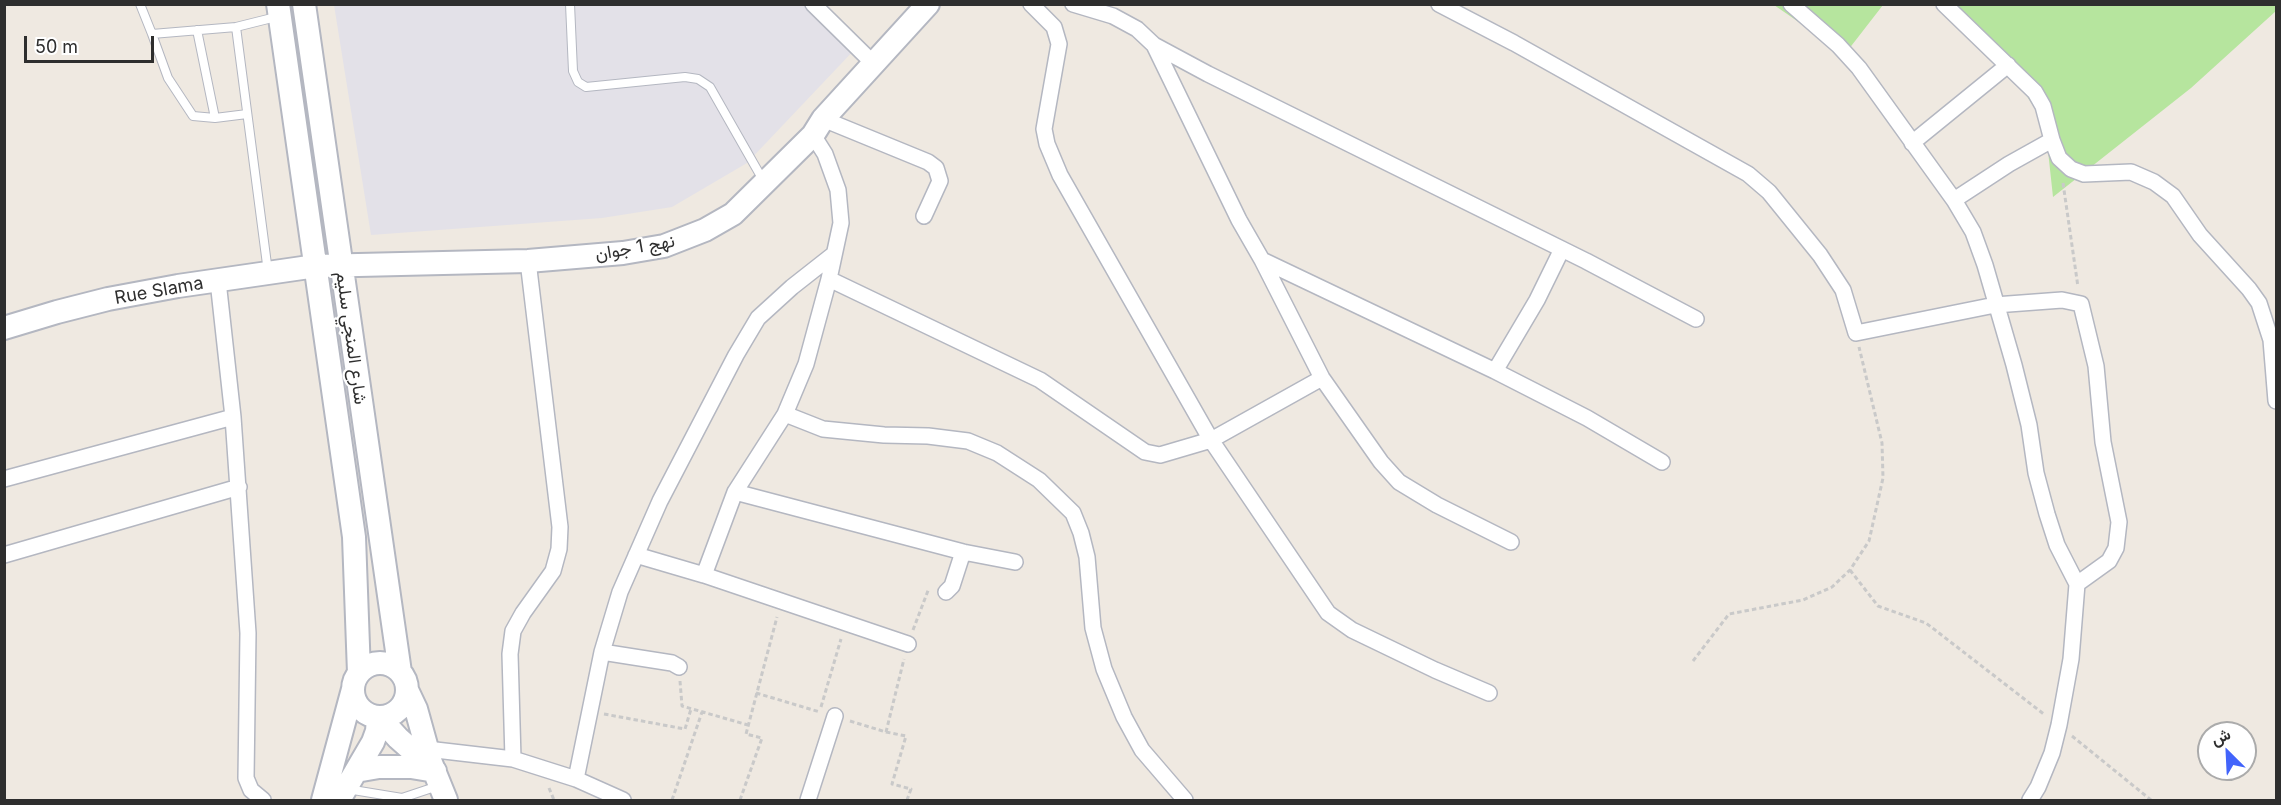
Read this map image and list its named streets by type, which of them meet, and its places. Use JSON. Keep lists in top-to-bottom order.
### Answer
{
  "streets": {
    "main road": ["نهج 1 جوان", "Rue Slama", "شارع المنجي سليم"]
  },
  "crossings": [
    ["نهج 1 جوان", "Rue Slama"],
    ["نهج 1 جوان", "شارع المنجي سليم"],
    ["Rue Slama", "شارع المنجي سليم"]
  ],
  "scale_bar": "50 m",
  "north": "top left"
}
